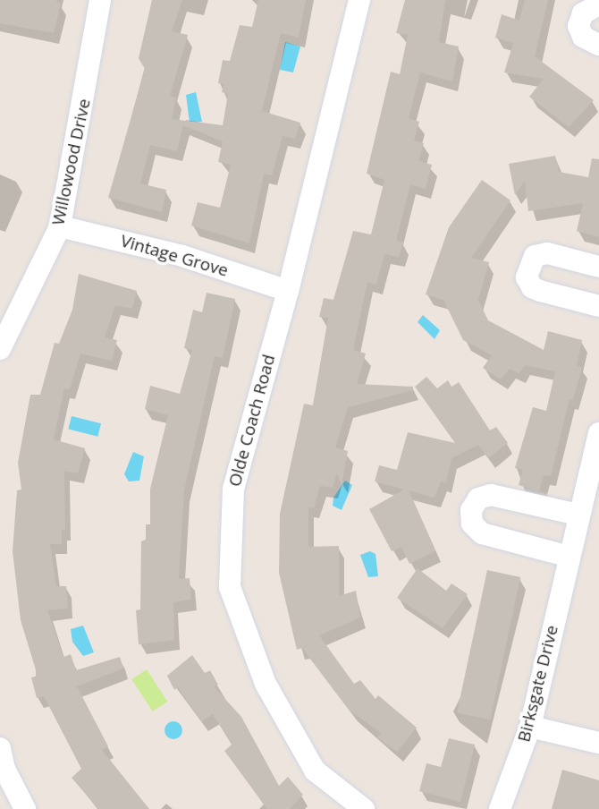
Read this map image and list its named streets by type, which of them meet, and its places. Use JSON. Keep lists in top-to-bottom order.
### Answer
{
  "streets": {
    "street": [
      "Willowood Drive",
      "Vintage Grove",
      "Olde Coach Road",
      "Birksgate Drive"
    ]
  },
  "crossings": [
    ["Willowood Drive", "Vintage Grove"],
    ["Vintage Grove", "Olde Coach Road"]
  ]
}
